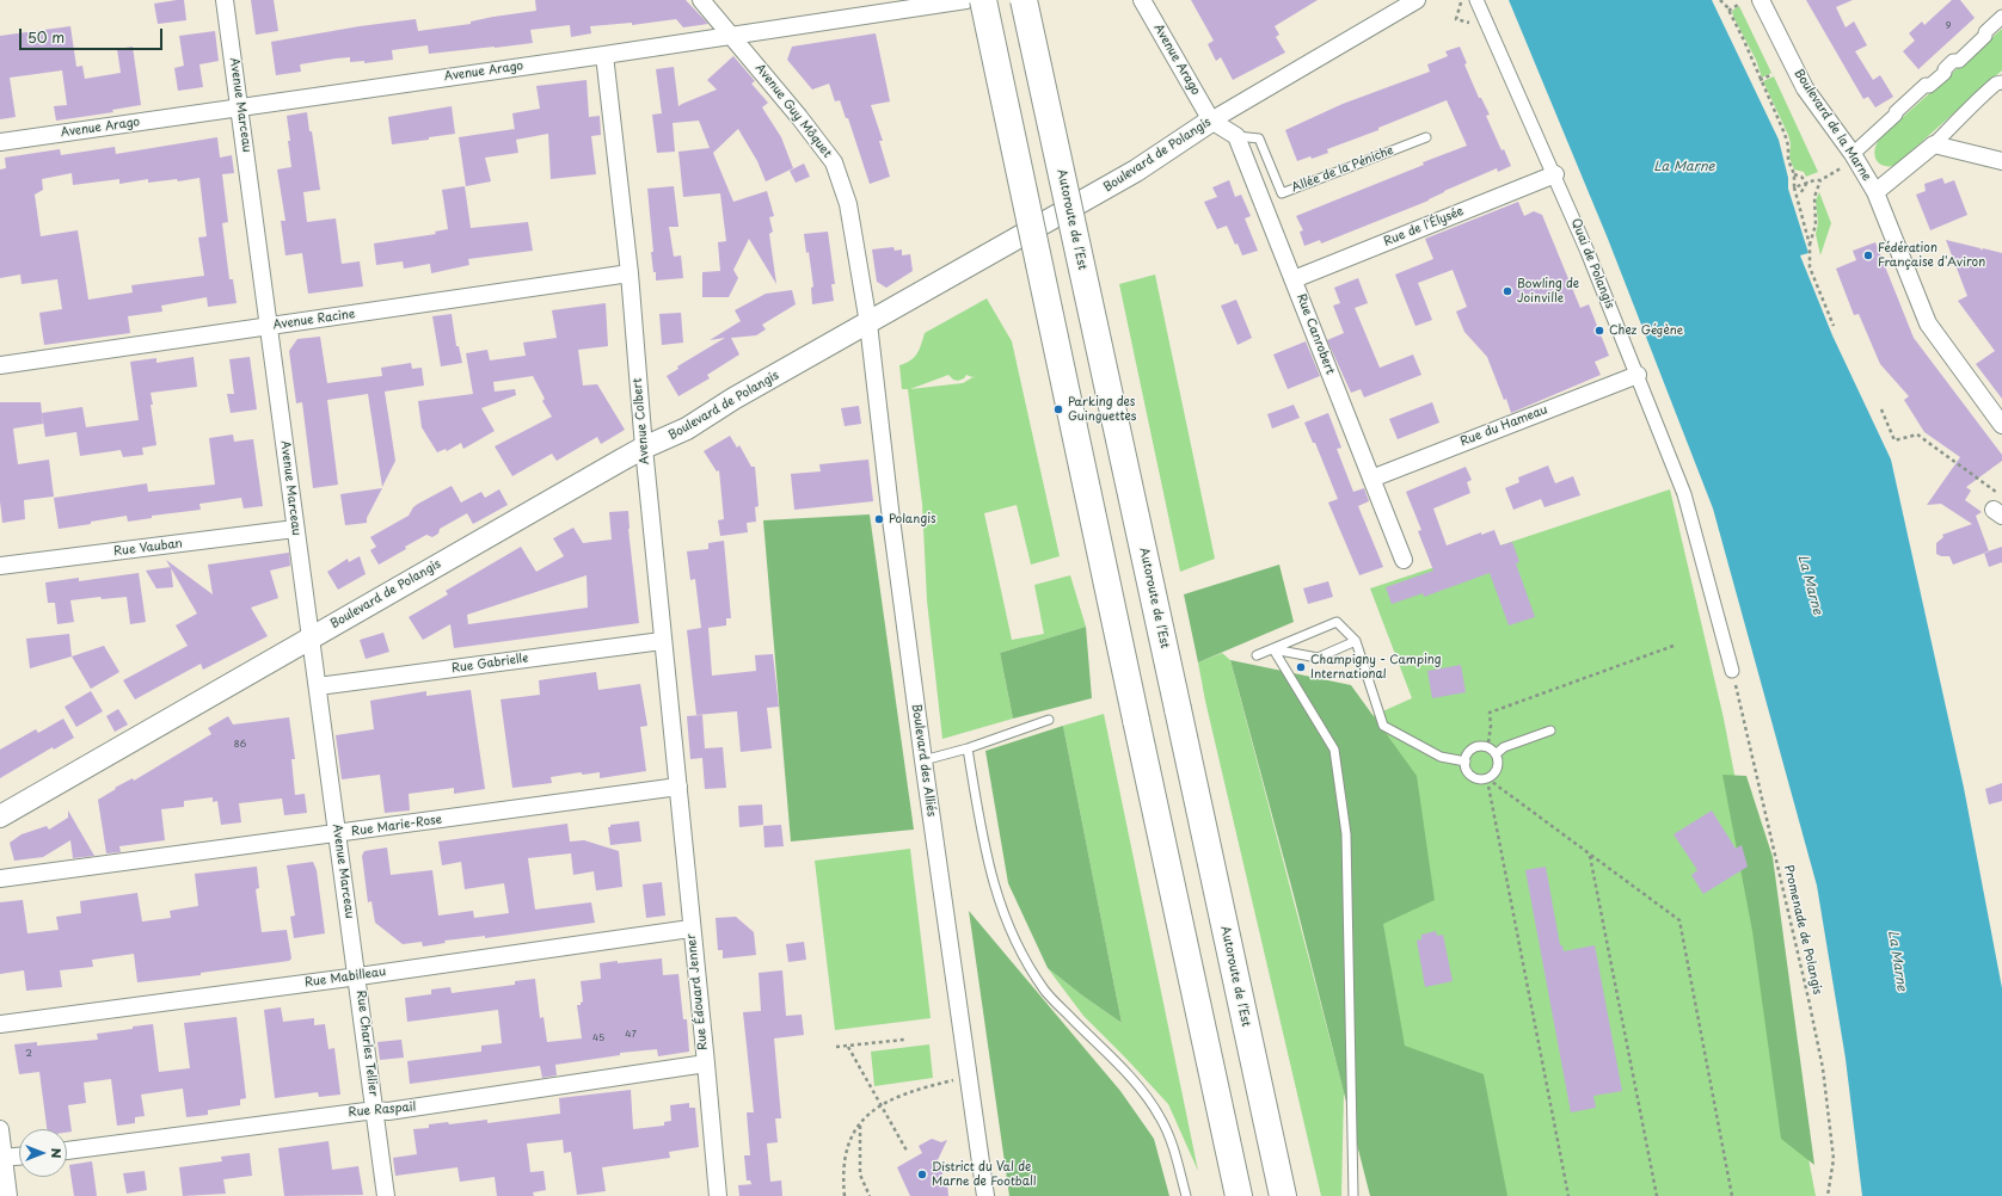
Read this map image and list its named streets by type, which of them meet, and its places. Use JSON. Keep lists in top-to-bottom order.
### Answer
{
  "streets": {
    "highway": ["Autoroute de l’Est"],
    "street": [
      "Avenue Arago",
      "Avenue Marceau",
      "Avenue Guy Môquet",
      "Boulevard de la Marne",
      "Boulevard de Polangis",
      "Rue de l'Élysée",
      "Quai de Polangis",
      "Avenue Racine",
      "Rue Canrobert",
      "Avenue Colbert",
      "Rue du Hameau",
      "Rue Vauban",
      "Rue Gabrielle",
      "Boulevard des Alliés",
      "Rue Marie-Rose",
      "Rue Mabilleau",
      "Rue Édouard Jenner",
      "Rue Charles Tellier",
      "Rue Raspail"
    ],
    "lane": ["Allée de la Péniche"],
    "path": ["Promenade de Polangis"]
  },
  "crossings": [
    ["Avenue Arago", "Avenue Marceau"],
    ["Avenue Arago", "Avenue Guy Môquet"],
    ["Avenue Arago", "Boulevard de Polangis"],
    ["Avenue Arago", "Avenue Colbert"],
    ["Avenue Marceau", "Boulevard de Polangis"],
    ["Avenue Marceau", "Avenue Racine"],
    ["Avenue Marceau", "Rue Vauban"],
    ["Avenue Marceau", "Rue Gabrielle"],
    ["Avenue Marceau", "Rue Marie-Rose"],
    ["Avenue Marceau", "Rue Mabilleau"],
    ["Avenue Marceau", "Rue Charles Tellier"],
    ["Avenue Guy Môquet", "Boulevard de Polangis"],
    ["Avenue Guy Môquet", "Boulevard des Alliés"],
    ["Boulevard de Polangis", "Avenue Colbert"],
    ["Boulevard de Polangis", "Boulevard des Alliés"],
    ["Allée de la Péniche", "Rue Canrobert"],
    ["Rue de l'Élysée", "Quai de Polangis"],
    ["Rue de l'Élysée", "Rue Canrobert"],
    ["Quai de Polangis", "Rue du Hameau"],
    ["Quai de Polangis", "Promenade de Polangis"],
    ["Avenue Racine", "Avenue Colbert"],
    ["Rue Canrobert", "Rue du Hameau"],
    ["Avenue Colbert", "Rue Gabrielle"],
    ["Avenue Colbert", "Rue Marie-Rose"],
    ["Avenue Colbert", "Rue Édouard Jenner"],
    ["Rue Marie-Rose", "Rue Édouard Jenner"],
    ["Rue Mabilleau", "Rue Édouard Jenner"],
    ["Rue Mabilleau", "Rue Charles Tellier"],
    ["Rue Édouard Jenner", "Rue Raspail"],
    ["Rue Charles Tellier", "Rue Raspail"]
  ],
  "water": ["La Marne"],
  "places": [
    "Fédération Française d'Aviron",
    "Bowling de Joinville",
    "Chez Gégène",
    "Parking des Guinguettes",
    "Polangis",
    "Champigny - Camping International",
    "District du Val de Marne de Football"
  ],
  "house_numbers": [
    "9",
    "86",
    "47",
    "45",
    "2"
  ],
  "scale_bar": "50 m",
  "north": "right"
}
